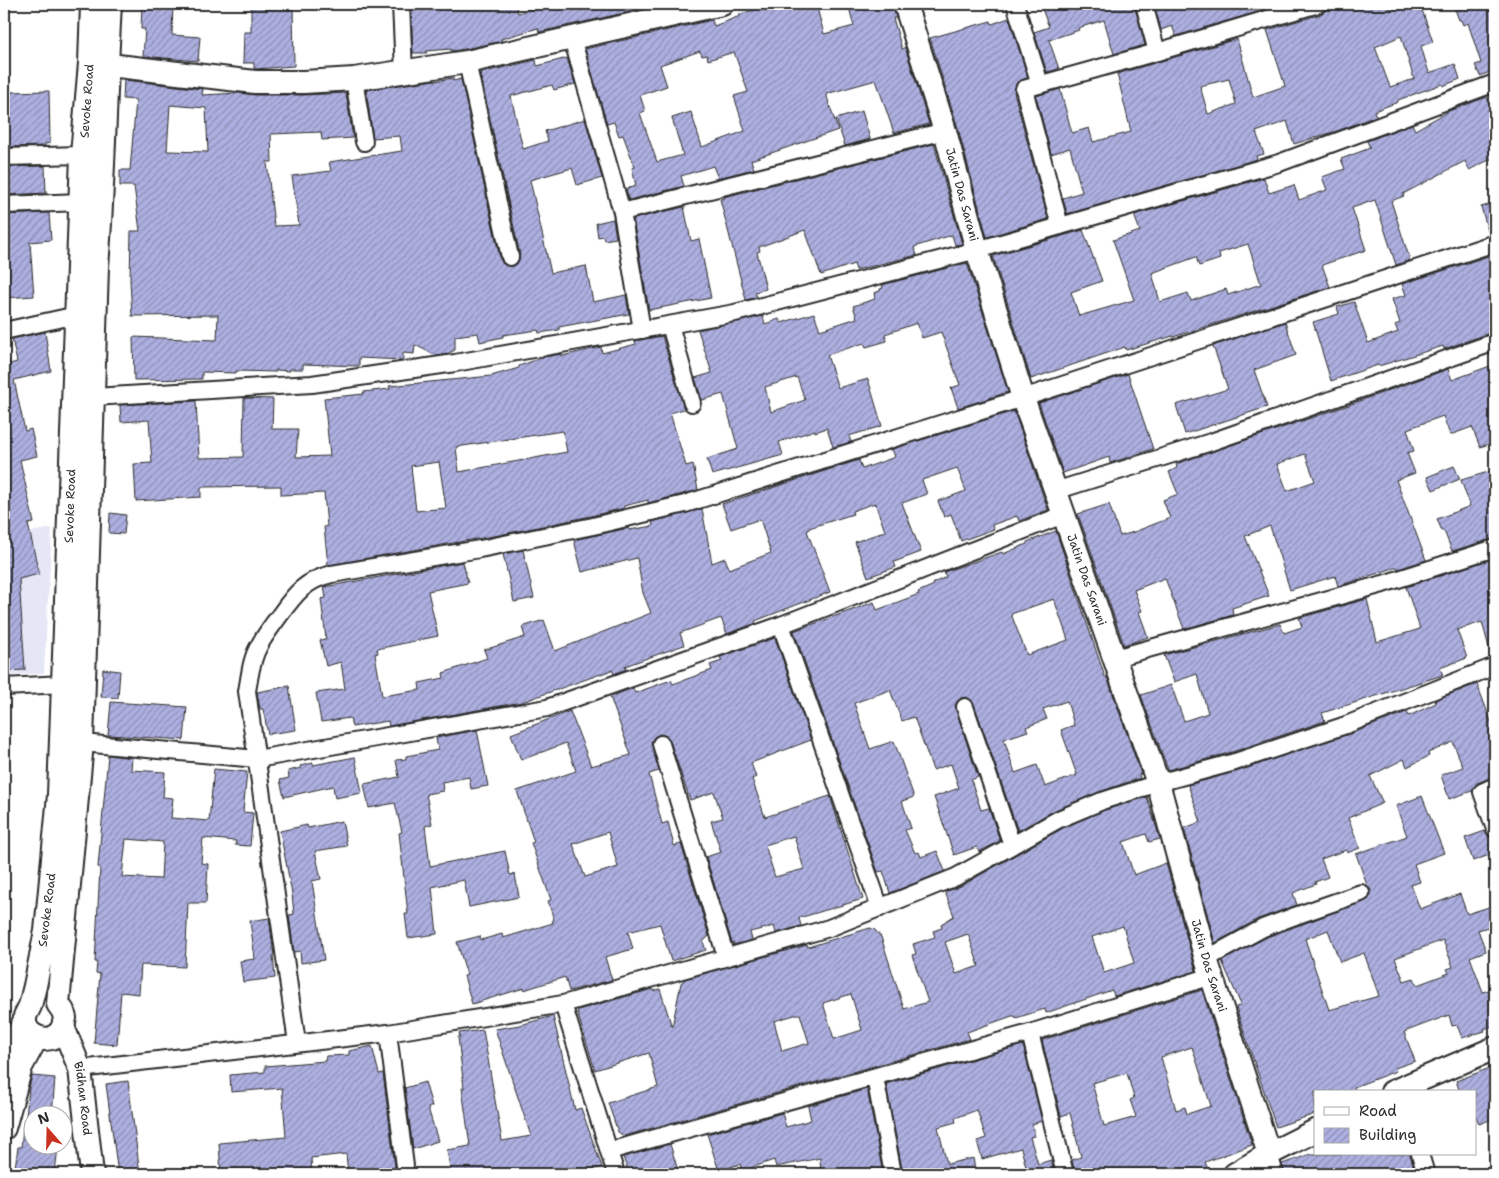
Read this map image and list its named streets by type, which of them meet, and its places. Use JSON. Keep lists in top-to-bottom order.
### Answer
{
  "streets": {
    "main road": ["Sevoke Road", "Jatin Das Sarani", "Bidhan Road"]
  },
  "crossings": [
    ["Sevoke Road", "Bidhan Road"]
  ],
  "legend": ["Road", "Building"],
  "north": "top"
}
